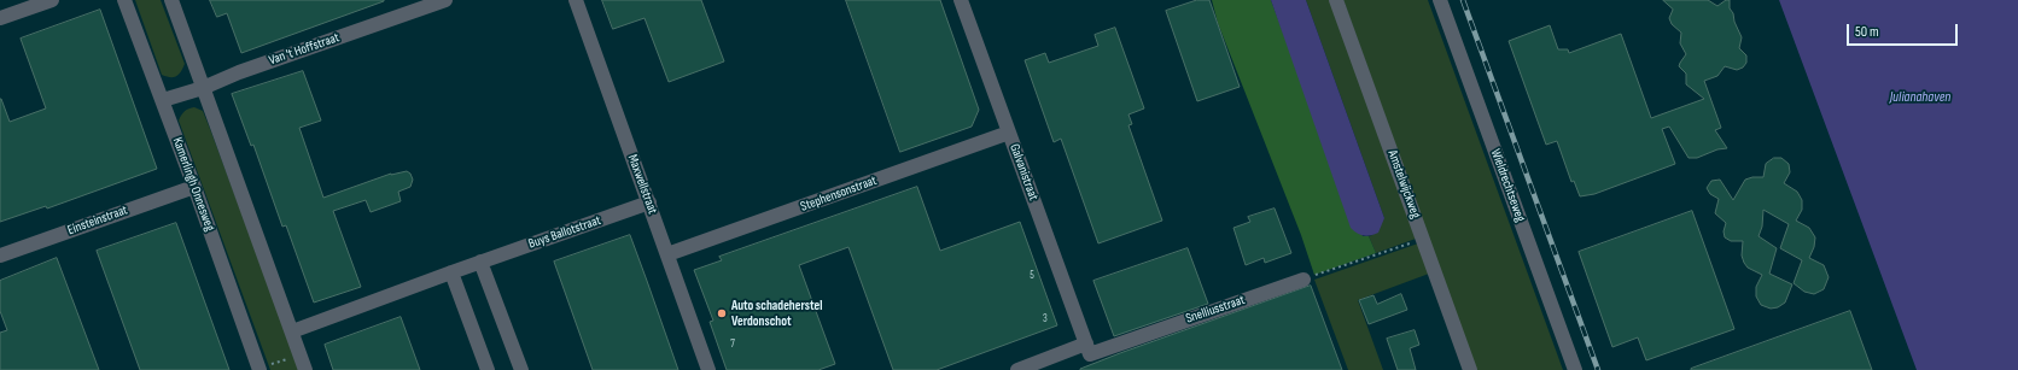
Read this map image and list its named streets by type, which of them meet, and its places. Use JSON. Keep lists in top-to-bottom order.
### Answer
{
  "streets": {
    "street": [
      "Van 't Hoffstraat",
      "Galvanistraat",
      "Kamerlingh Onnesweg",
      "Maxwellstraat",
      "Amstelwijckweg",
      "Wieldrechtseweg",
      "Stephensonstraat",
      "Einsteinstraat",
      "Buys Ballotstraat",
      "Snelliusstraat"
    ]
  },
  "crossings": [
    ["Van 't Hoffstraat", "Kamerlingh Onnesweg"],
    ["Galvanistraat", "Stephensonstraat"],
    ["Galvanistraat", "Snelliusstraat"],
    ["Kamerlingh Onnesweg", "Einsteinstraat"],
    ["Maxwellstraat", "Stephensonstraat"],
    ["Maxwellstraat", "Buys Ballotstraat"]
  ],
  "water": ["Julianahaven"],
  "places": ["Auto schadeherstel Verdonschot"],
  "house_numbers": ["5", "3", "7"],
  "scale_bar": "50 m"
}
